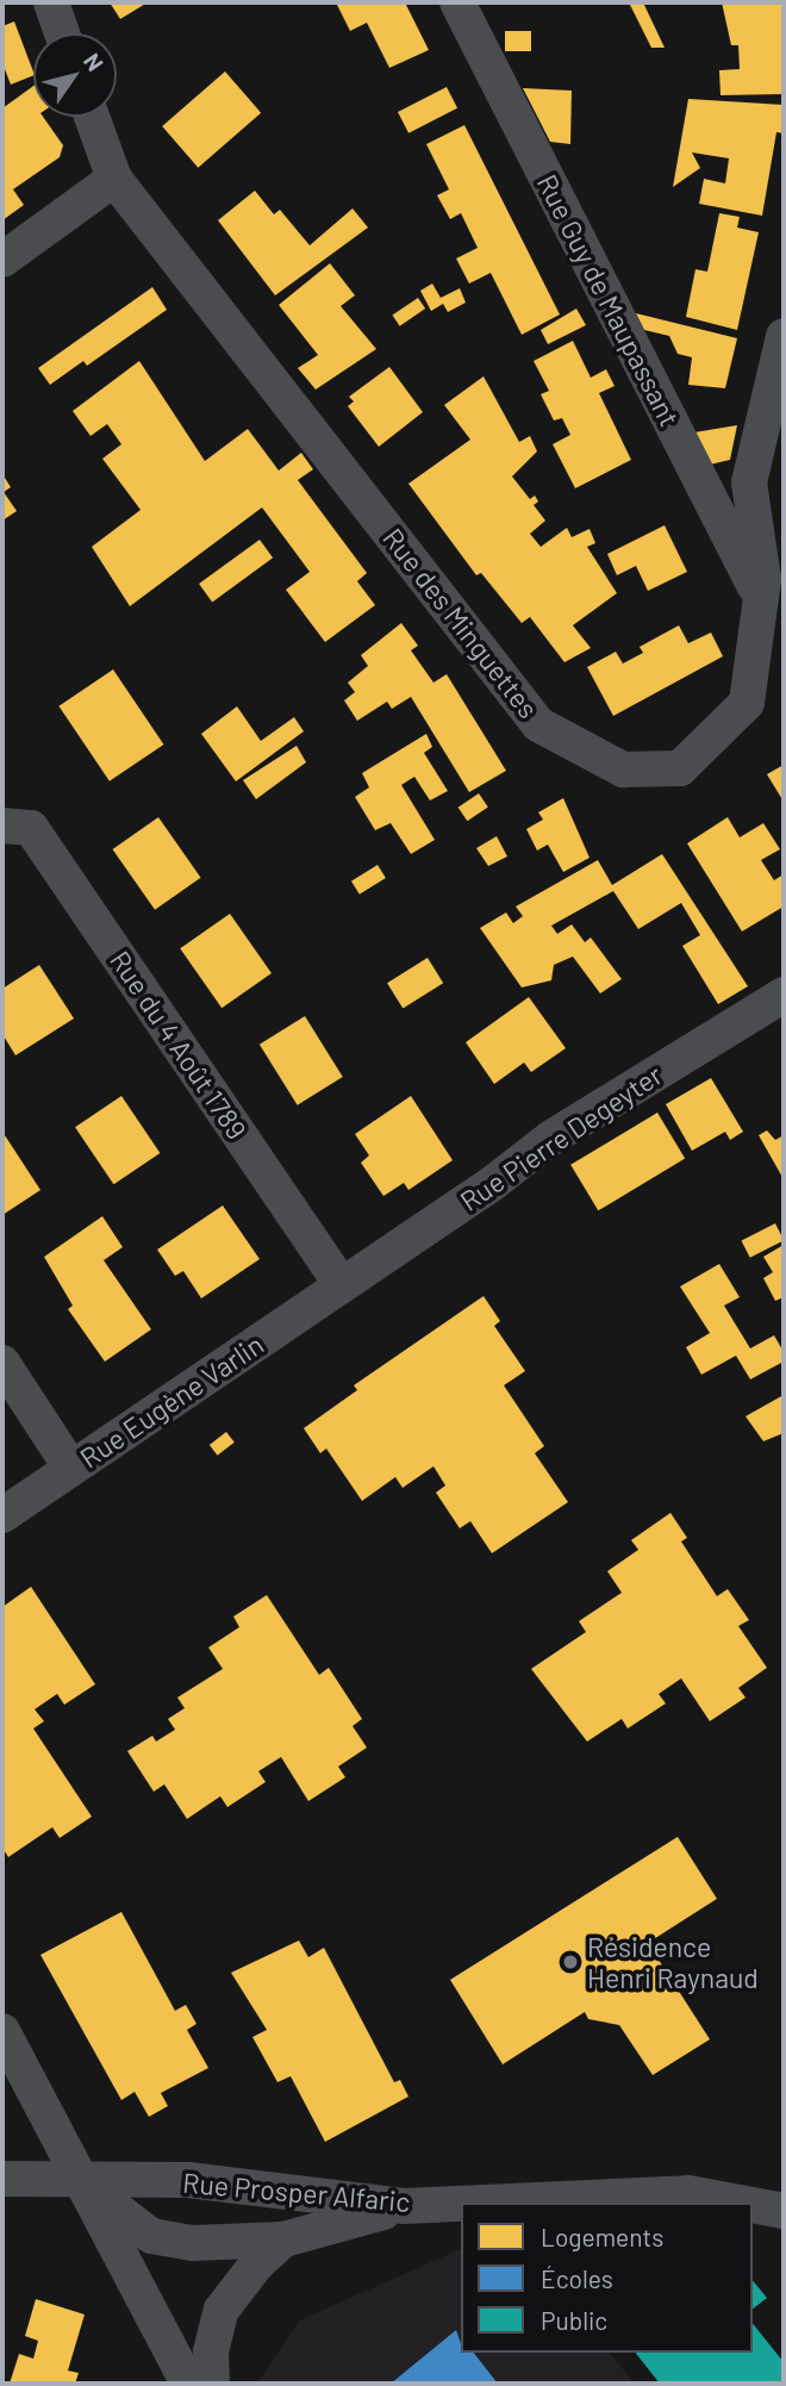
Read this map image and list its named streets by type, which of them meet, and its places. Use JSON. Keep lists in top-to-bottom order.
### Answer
{
  "streets": {
    "street": [
      "Rue Guy de Maupassant",
      "Rue des Minguettes",
      "Rue du 4 Août 1789",
      "Rue Pierre Degeyter",
      "Rue Eugène Varlin",
      "Rue Prosper Alfaric"
    ]
  },
  "crossings": [
    ["Rue Guy de Maupassant", "Rue des Minguettes"],
    ["Rue du 4 Août 1789", "Rue Pierre Degeyter"],
    ["Rue du 4 Août 1789", "Rue Eugène Varlin"],
    ["Rue Pierre Degeyter", "Rue Eugène Varlin"]
  ],
  "places": ["Résidence Henri Raynaud"],
  "legend": ["Logements", "Écoles", "Public"],
  "north": "top right"
}
